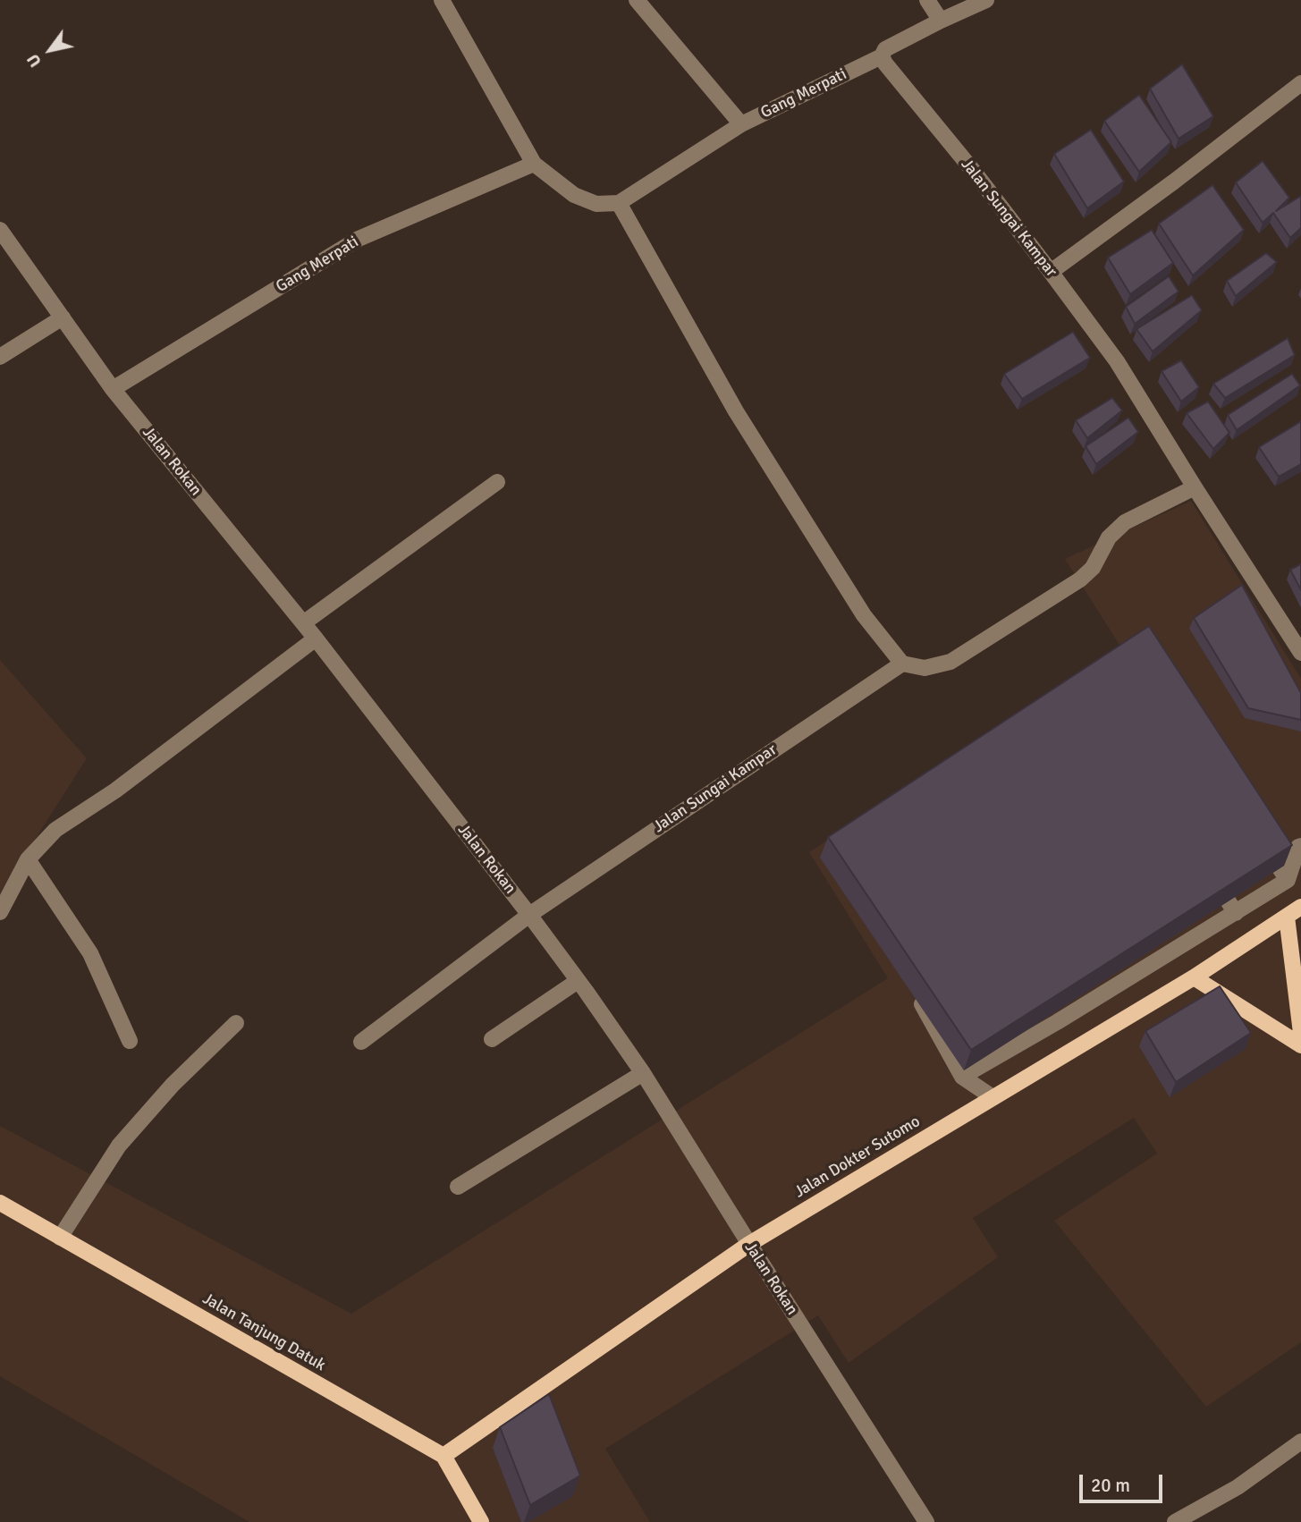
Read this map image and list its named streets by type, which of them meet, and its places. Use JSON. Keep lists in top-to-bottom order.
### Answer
{
  "streets": {
    "main road": ["Jalan Dokter Sutomo", "Jalan Tanjung Datuk"],
    "street": ["Gang Merpati", "Jalan Sungai Kampar", "Jalan Rokan"]
  },
  "crossings": [
    ["Gang Merpati", "Jalan Sungai Kampar"],
    ["Gang Merpati", "Jalan Rokan"],
    ["Jalan Sungai Kampar", "Jalan Rokan"],
    ["Jalan Rokan", "Jalan Dokter Sutomo"],
    ["Jalan Dokter Sutomo", "Jalan Tanjung Datuk"]
  ],
  "scale_bar": "20 m",
  "north": "bottom left"
}
